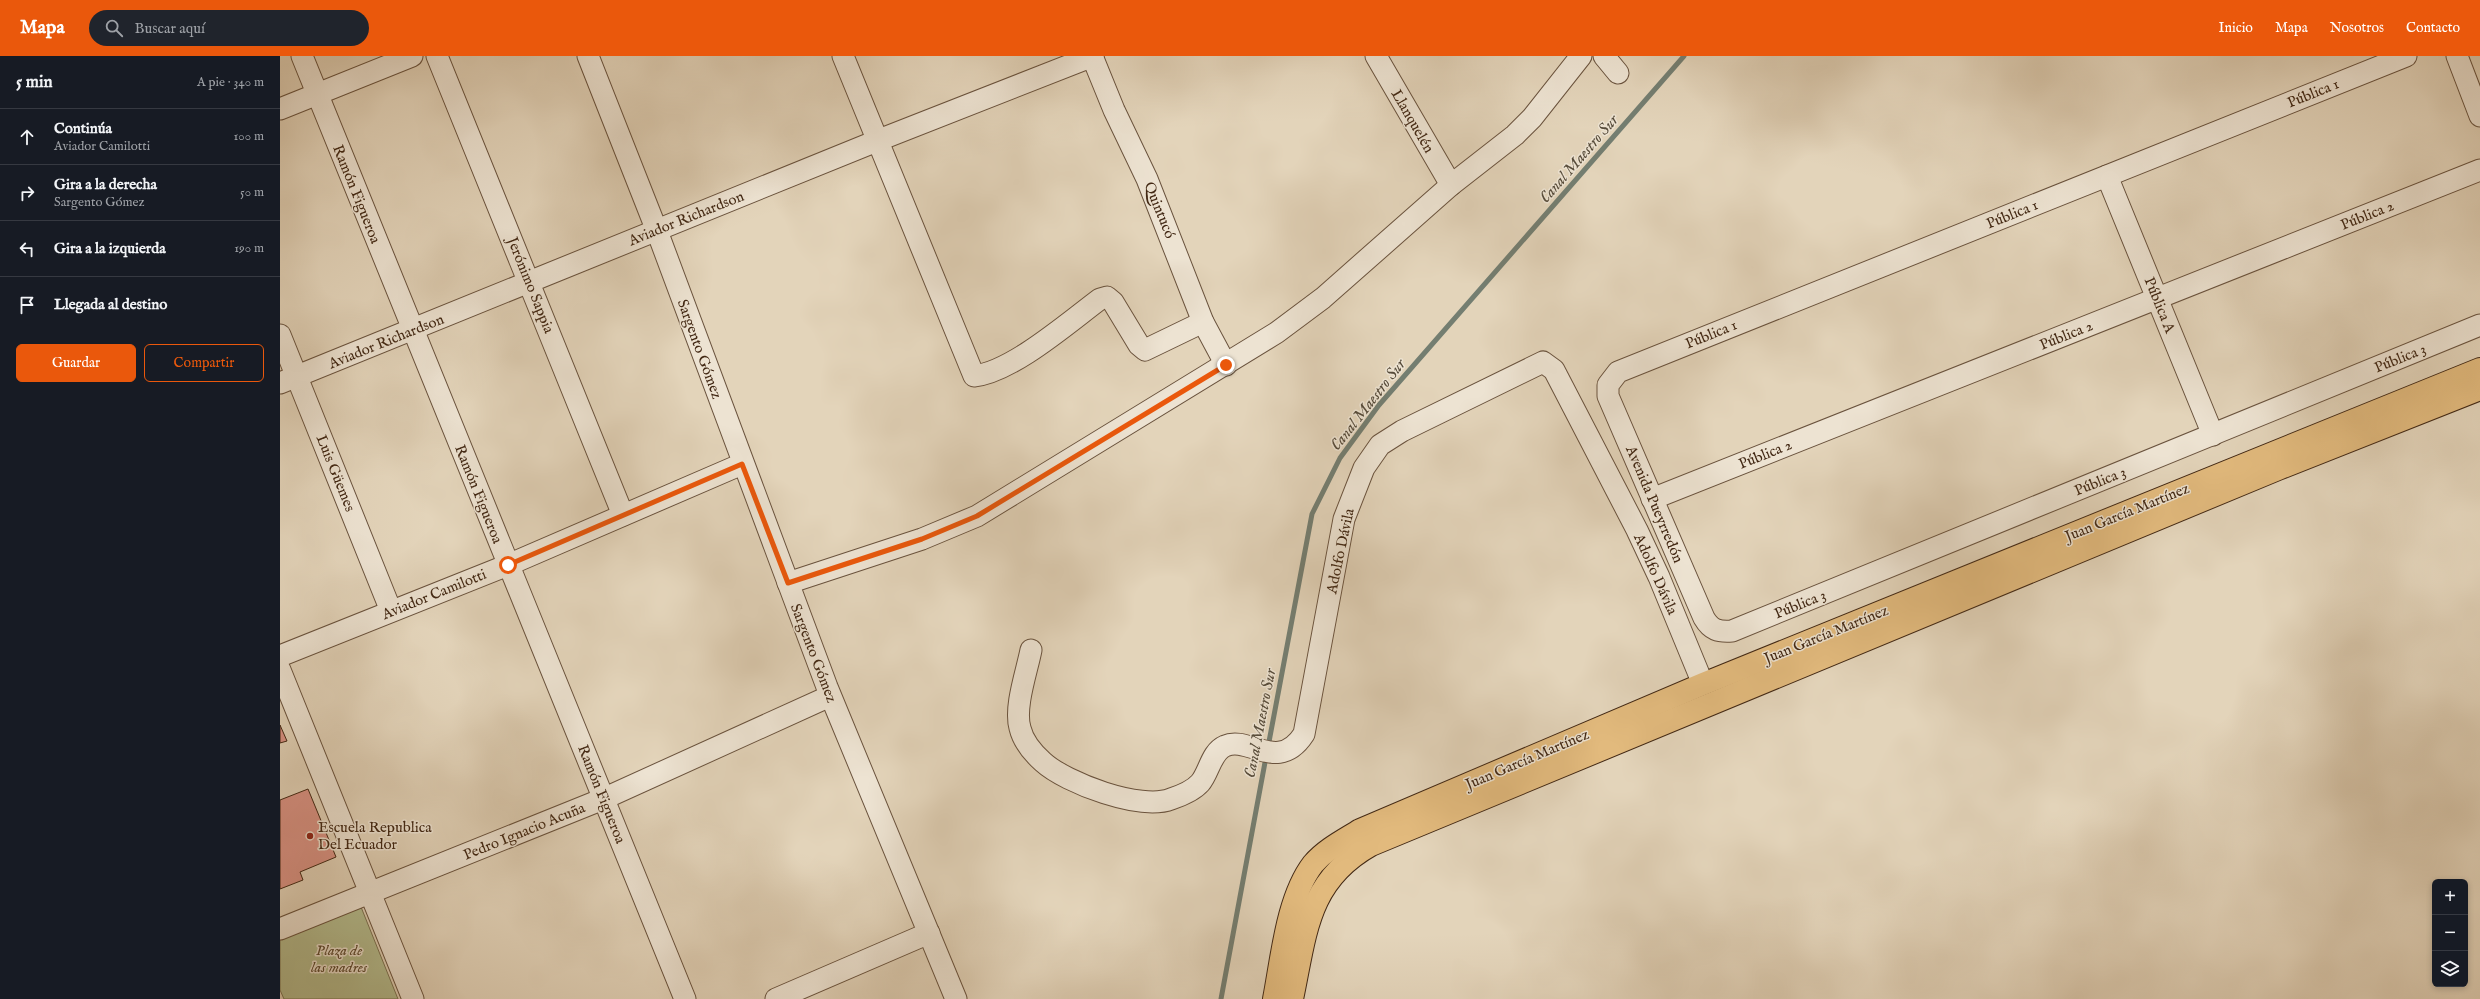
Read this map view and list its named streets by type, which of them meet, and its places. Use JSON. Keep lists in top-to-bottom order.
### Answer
{
  "streets": {
    "main road": ["Juan García Martínez"],
    "street": [
      "Pública 1",
      "Llanquelén",
      "Ramón Figueroa",
      "Quintucó",
      "Pública 2",
      "Aviador Richardson",
      "Jerónimo Sappia",
      "Pública A",
      "Sargento Gómez",
      "Pública 3",
      "Luis Güemes",
      "Avenida Pueyrredón",
      "Adolfo Dávila",
      "Aviador Camilotti",
      "Pedro Ignacio Acuña"
    ]
  },
  "crossings": [
    ["Pública 1", "Pública A"],
    ["Pública 1", "Avenida Pueyrredón"],
    ["Ramón Figueroa", "Aviador Richardson"],
    ["Ramón Figueroa", "Aviador Camilotti"],
    ["Ramón Figueroa", "Pedro Ignacio Acuña"],
    ["Quintucó", "Aviador Richardson"],
    ["Pública 2", "Pública A"],
    ["Pública 2", "Avenida Pueyrredón"],
    ["Aviador Richardson", "Jerónimo Sappia"],
    ["Aviador Richardson", "Sargento Gómez"],
    ["Aviador Richardson", "Luis Güemes"],
    ["Jerónimo Sappia", "Aviador Camilotti"],
    ["Pública A", "Pública 3"],
    ["Sargento Gómez", "Aviador Camilotti"],
    ["Sargento Gómez", "Pedro Ignacio Acuña"],
    ["Pública 3", "Avenida Pueyrredón"],
    ["Luis Güemes", "Aviador Camilotti"],
    ["Juan García Martínez", "Adolfo Dávila"]
  ],
  "water": ["Canal Maestro Sur"],
  "parks": ["Plaza de las madres"],
  "places": ["Escuela Republica Del Ecuador"],
  "page": {
    "header": "Mapa",
    "search": "Buscar aquí",
    "nav": [
      "Inicio",
      "Mapa",
      "Nosotros",
      "Contacto"
    ],
    "heading": ["5 min", "A pie · 340 m"],
    "list": [
      ["Continúa", "Aviador Camilotti", "100 m"],
      ["Gira a la derecha", "Sargento Gómez", "50 m"],
      ["Gira a la izquierda", "190 m"],
      "Llegada al destino"
    ],
    "buttons": ["Guardar", "Compartir"],
    "map_buttons": ["+", "−"]
  }
}
